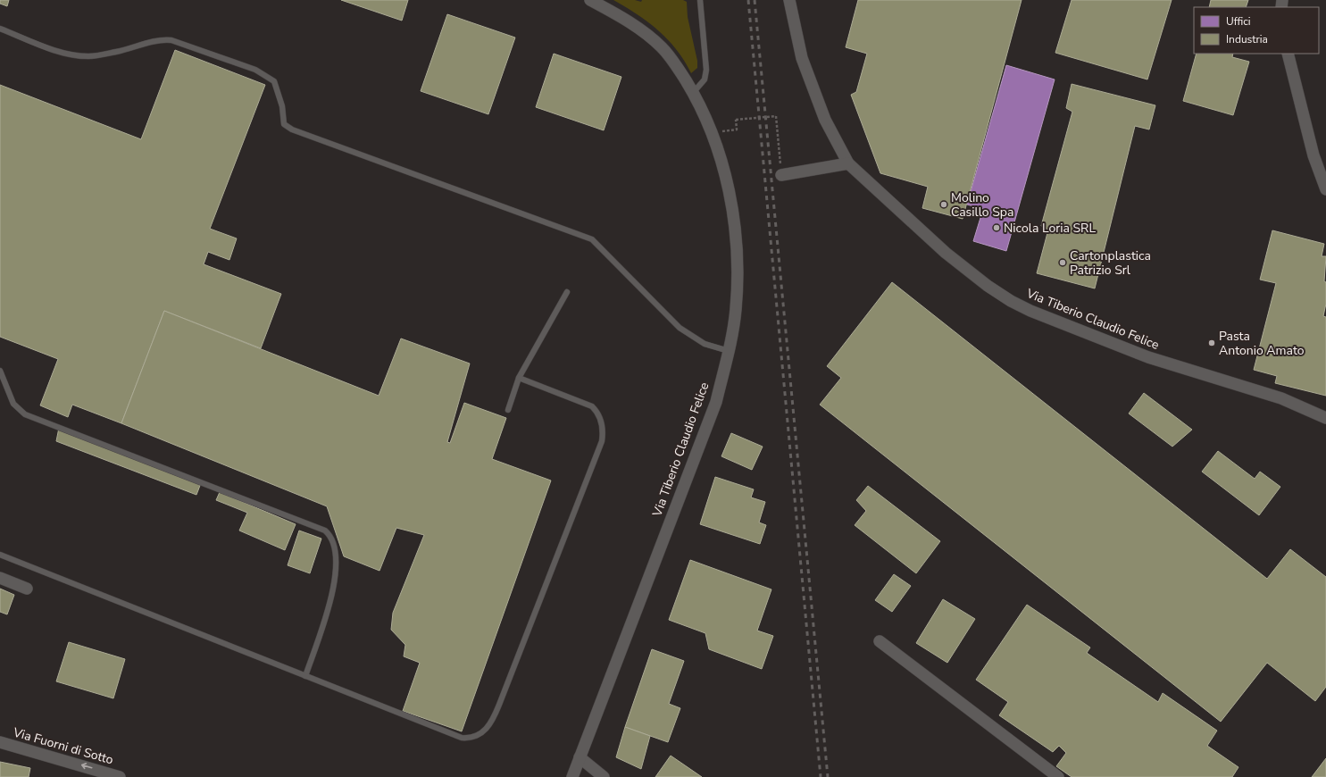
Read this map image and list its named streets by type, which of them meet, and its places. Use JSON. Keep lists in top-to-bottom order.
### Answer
{
  "streets": {
    "street": ["Via Tiberio Claudio Felice", "Via Fuorni di Sotto"]
  },
  "one_way": ["Via Fuorni di Sotto"],
  "places": [
    "Molino Casillo Spa",
    "Nicola Loria SRL",
    "Cartonplastica Patrizio Srl",
    "Pasta Antonio Amato"
  ],
  "legend": ["Uffici", "Industria"]
}
